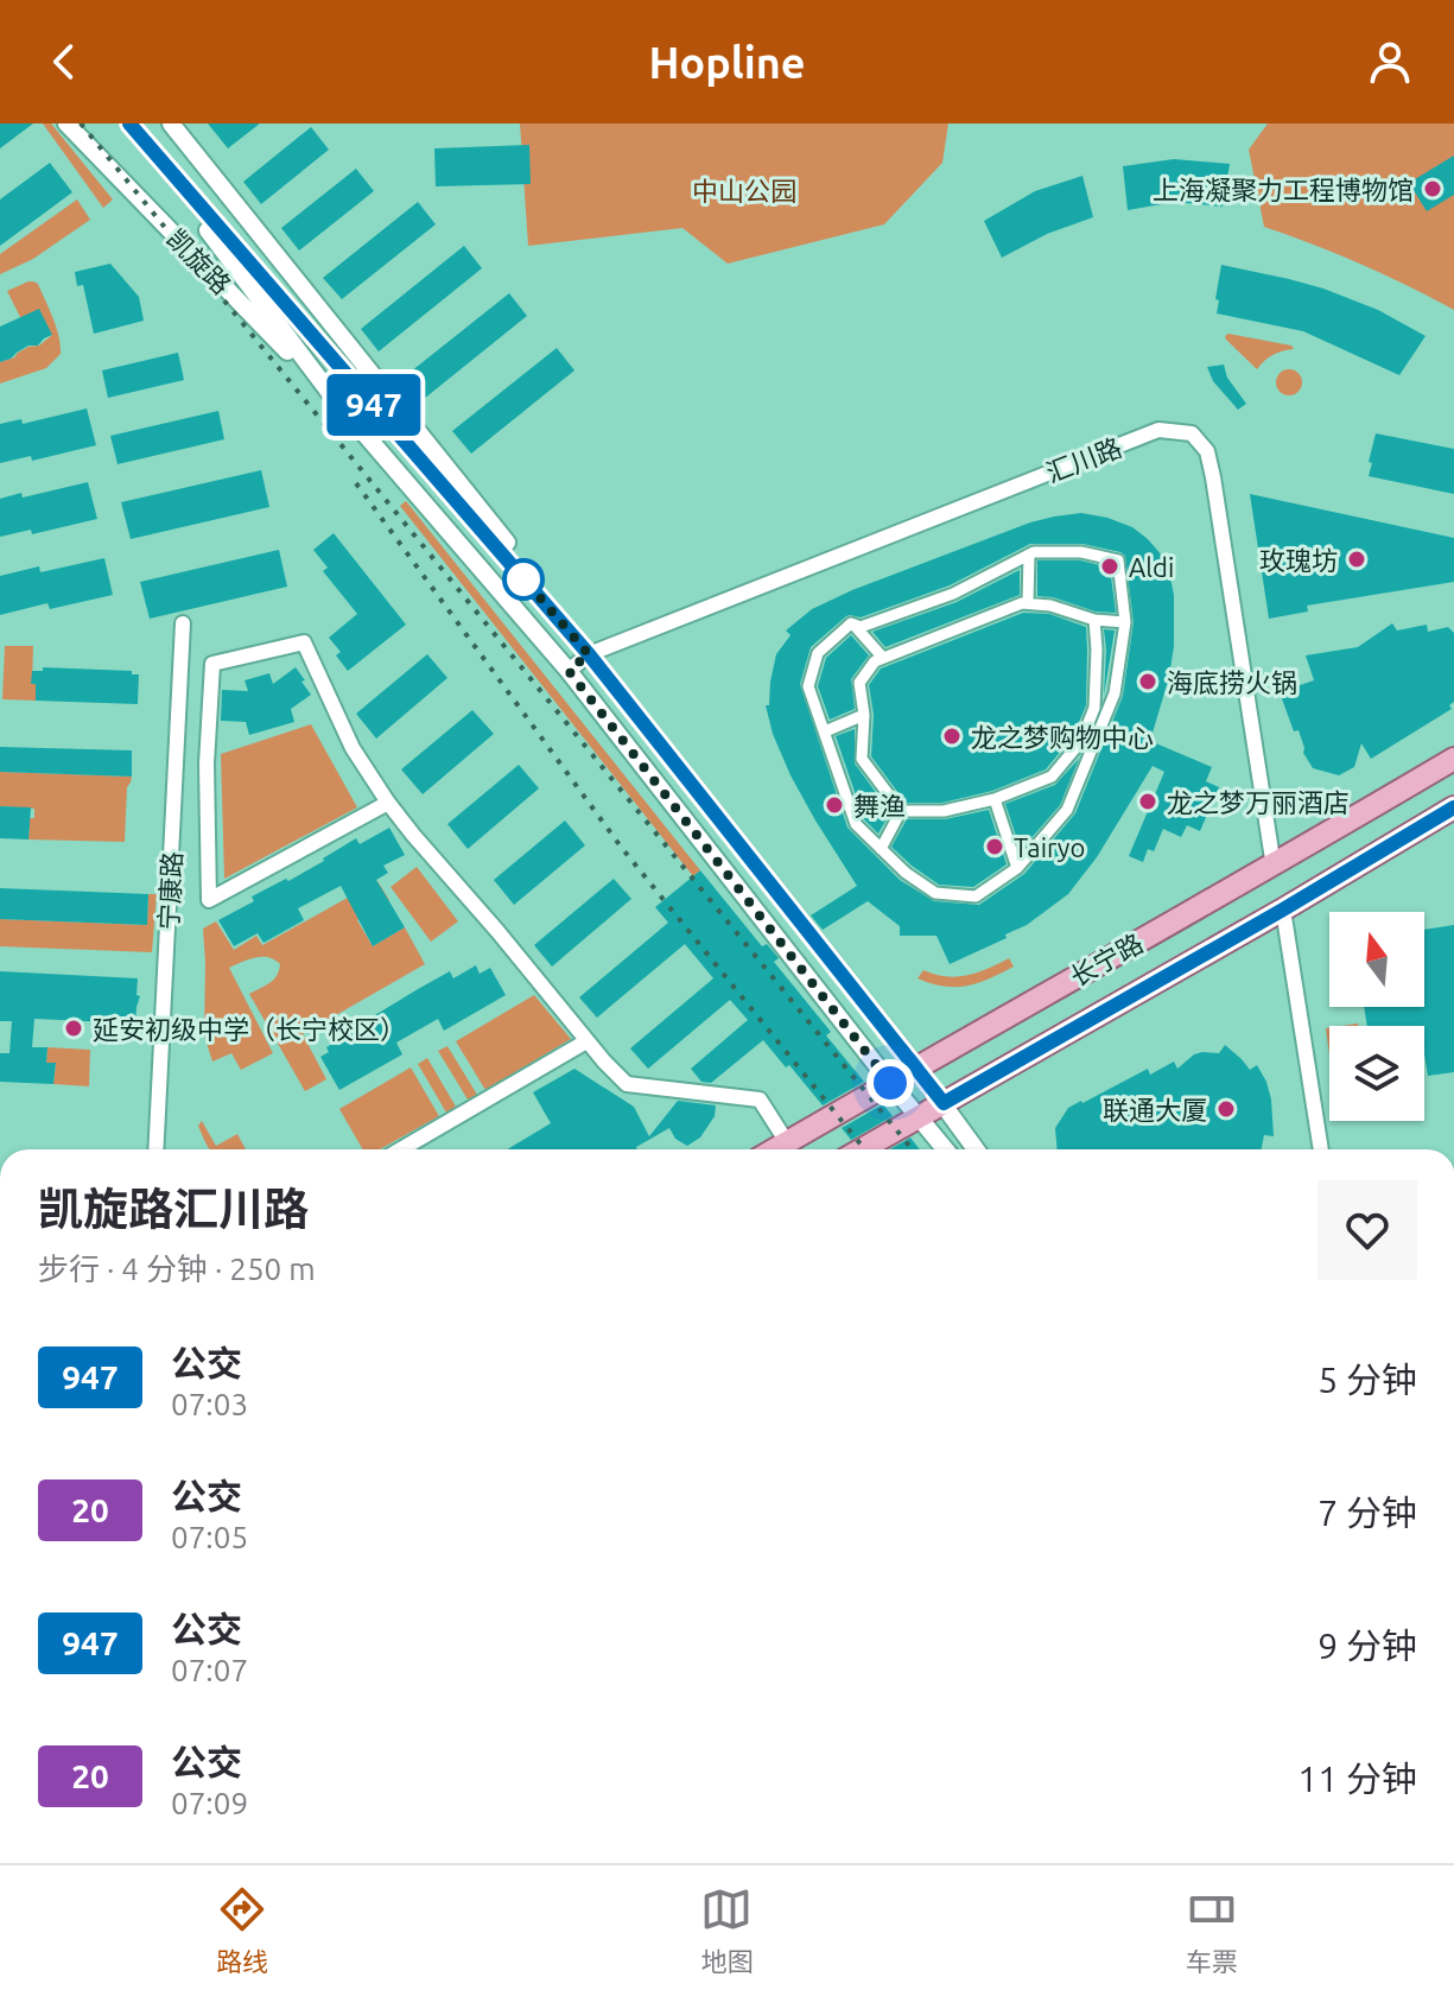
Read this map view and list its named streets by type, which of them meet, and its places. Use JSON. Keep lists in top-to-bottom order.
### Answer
{
  "streets": {
    "main road": ["长宁路"],
    "street": ["凯旋路", "汇川路", "宁康路"]
  },
  "crossings": [
    ["凯旋路", "汇川路"],
    ["凯旋路", "长宁路"],
    ["汇川路", "长宁路"]
  ],
  "parks": ["中山公园"],
  "places": [
    "上海凝聚力工程博物馆",
    "玫瑰坊",
    "Aldi",
    "海底捞火锅",
    "龙之梦购物中心",
    "龙之梦万丽酒店",
    "舞渔",
    "Tairyo",
    "延安初级中学（长宁校区）",
    "联通大厦"
  ],
  "lines": ["bus line 947"],
  "north": "top",
  "page": {
    "header": "Hopline",
    "on_map": "947",
    "heading": ["凯旋路汇川路", "步行 · 4 分钟 · 250 m"],
    "list": [
      {
        "mark": "947",
        "name": "公交",
        "note": "07:03",
        "value": "5 分钟"
      },
      {
        "mark": "20",
        "name": "公交",
        "note": "07:05",
        "value": "7 分钟"
      },
      {
        "mark": "947",
        "name": "公交",
        "note": "07:07",
        "value": "9 分钟"
      },
      {
        "mark": "20",
        "name": "公交",
        "note": "07:09",
        "value": "11 分钟"
      }
    ],
    "tabs": ["路线", "地图", "车票"]
  }
}
